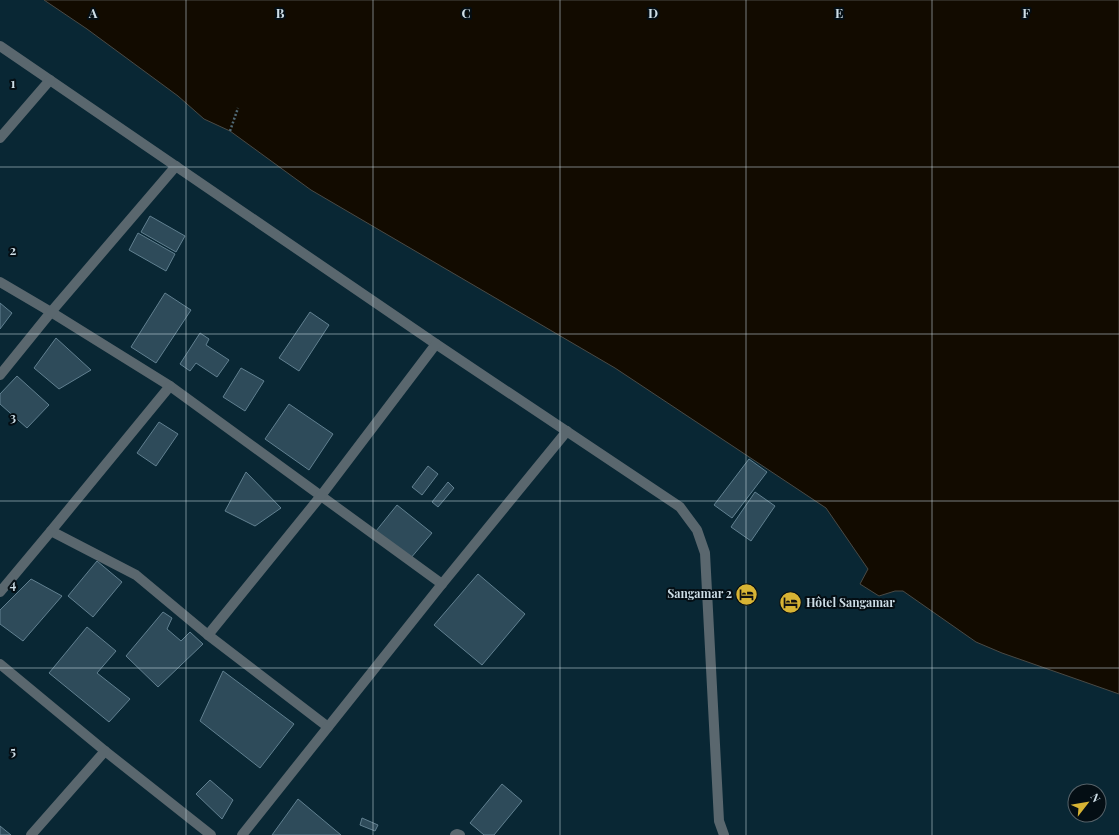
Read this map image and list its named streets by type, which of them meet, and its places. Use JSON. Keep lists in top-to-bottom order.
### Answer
{
  "places": {
    "hotel": ["Sangamar 2", "Hôtel Sangamar"]
  },
  "north": "top right",
  "grid": {
    "columns": [
      "A",
      "B",
      "C",
      "D",
      "E",
      "F"
    ],
    "rows": [
      "1",
      "2",
      "3",
      "4",
      "5"
    ]
  }
}
